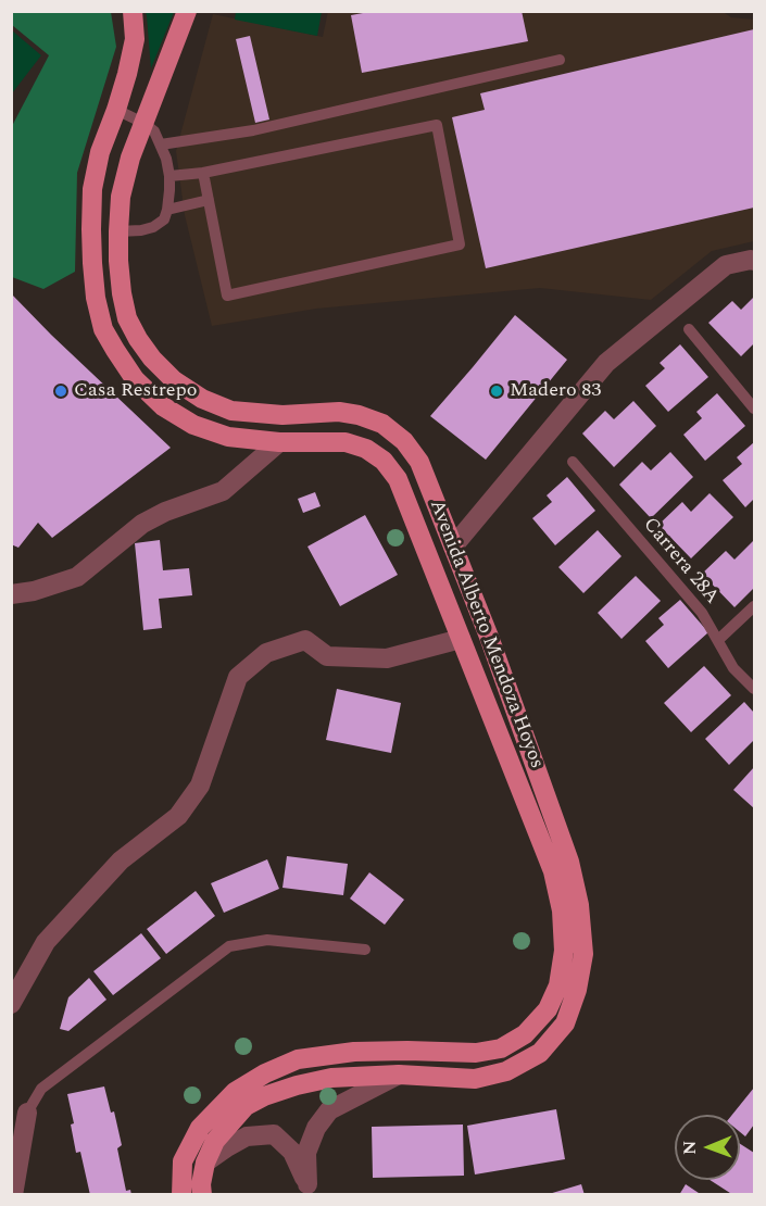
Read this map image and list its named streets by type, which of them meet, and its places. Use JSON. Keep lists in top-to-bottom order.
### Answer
{
  "streets": {
    "main road": ["Avenida Alberto Mendoza Hoyos"],
    "lane": ["Carrera 28A"]
  },
  "places": ["Casa Restrepo", "Madero 83"],
  "north": "left"
}
